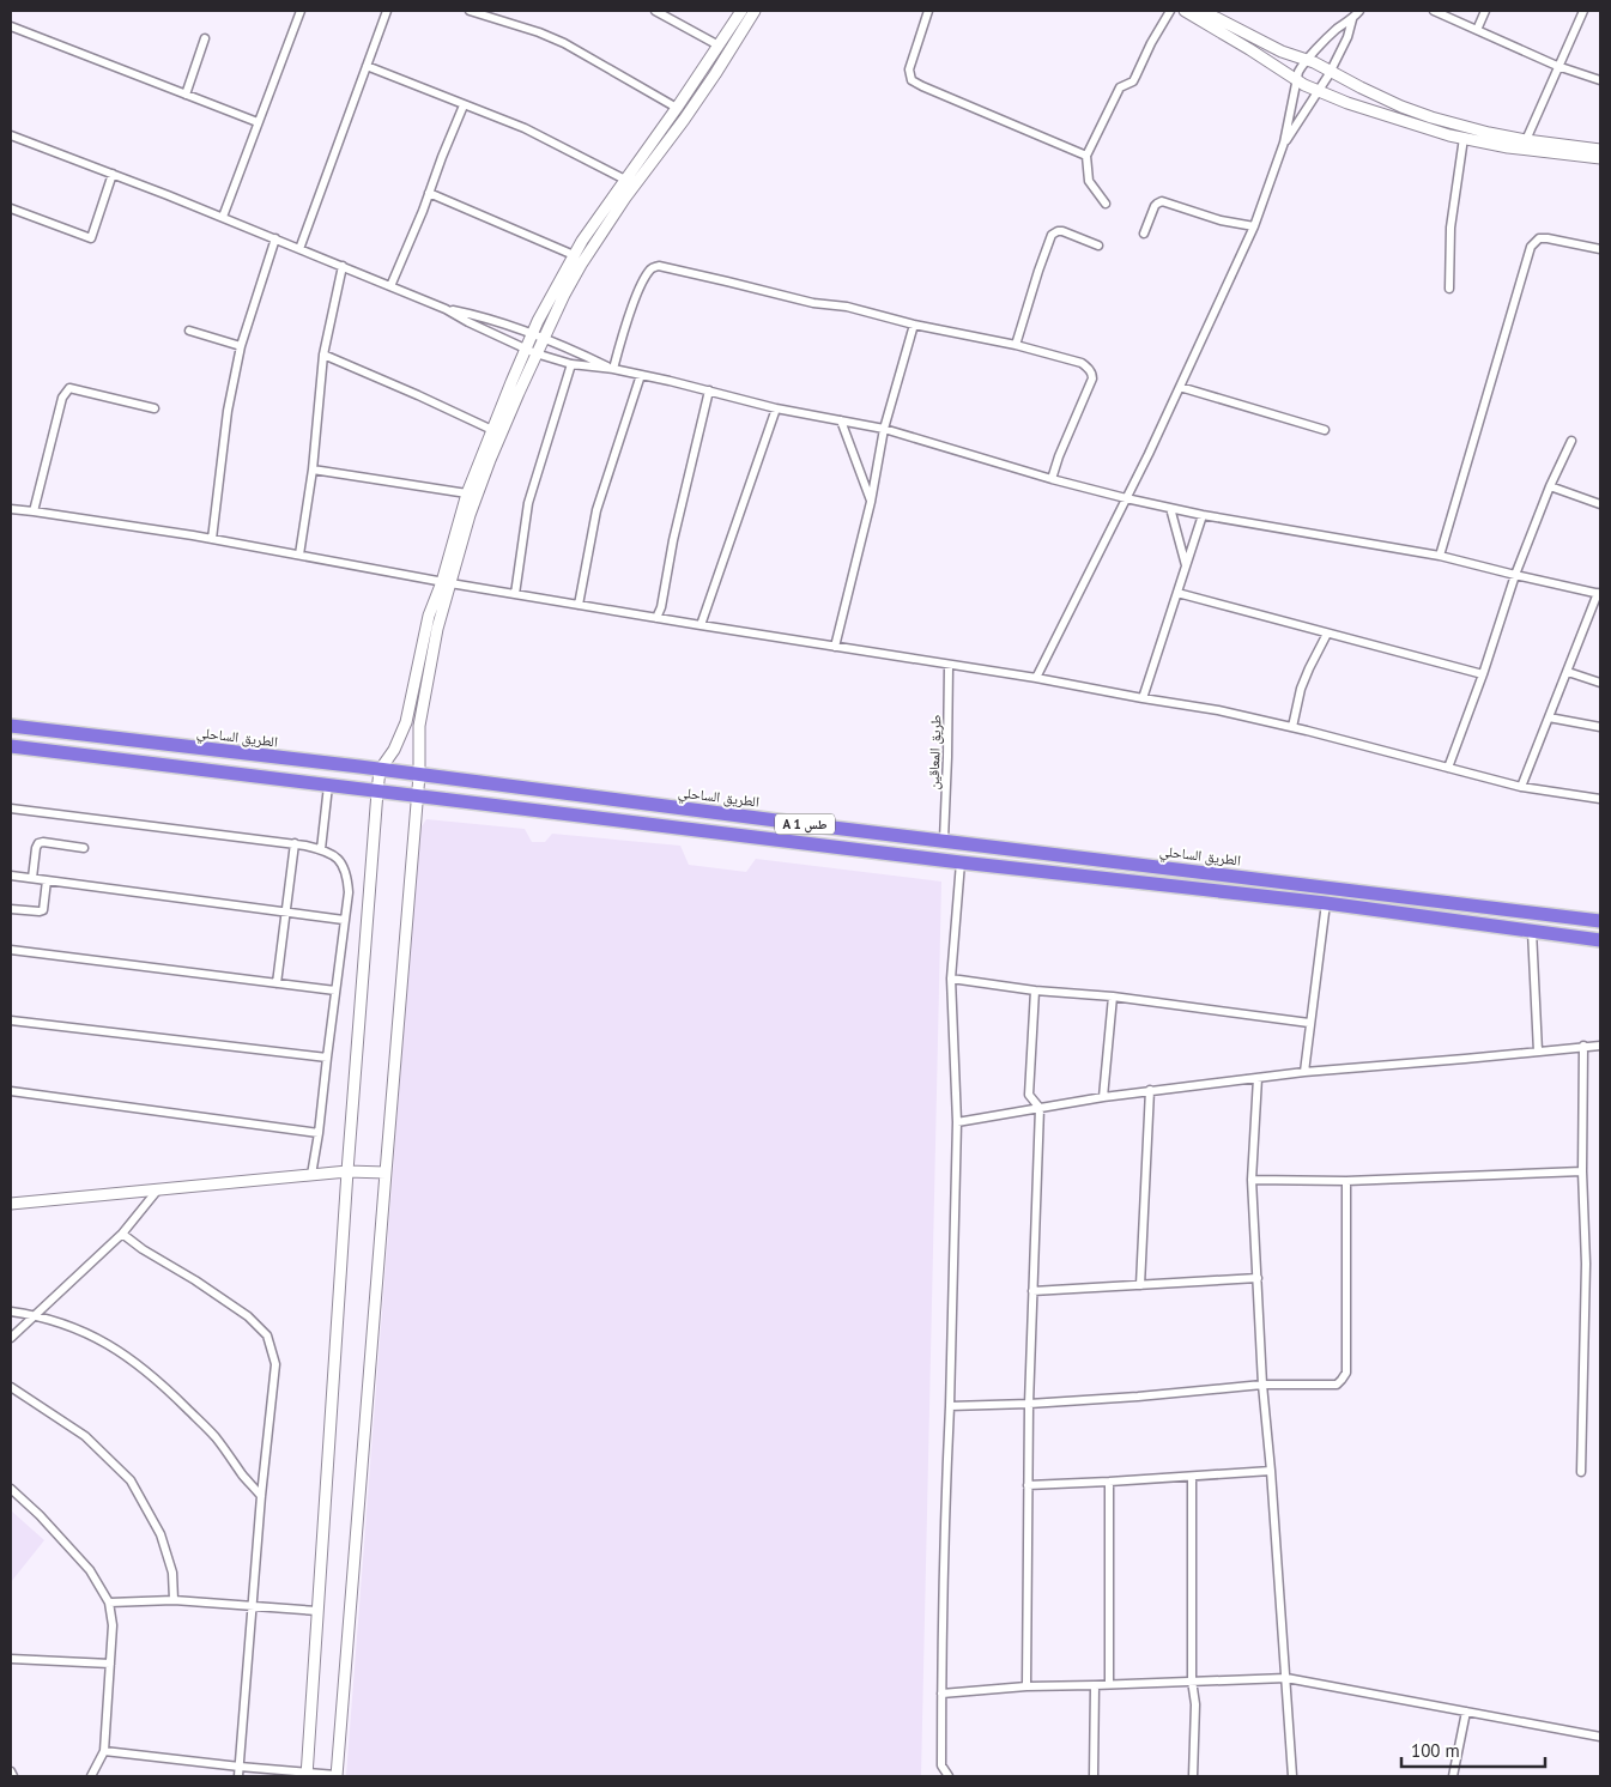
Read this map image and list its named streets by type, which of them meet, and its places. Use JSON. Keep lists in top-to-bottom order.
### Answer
{
  "streets": {
    "highway": ["الطريق الساحلي", "A 1 طس"],
    "street": ["طريق المعاقين"]
  },
  "crossings": [
    ["الطريق الساحلي", "طريق المعاقين"]
  ],
  "scale_bar": "100 m"
}
